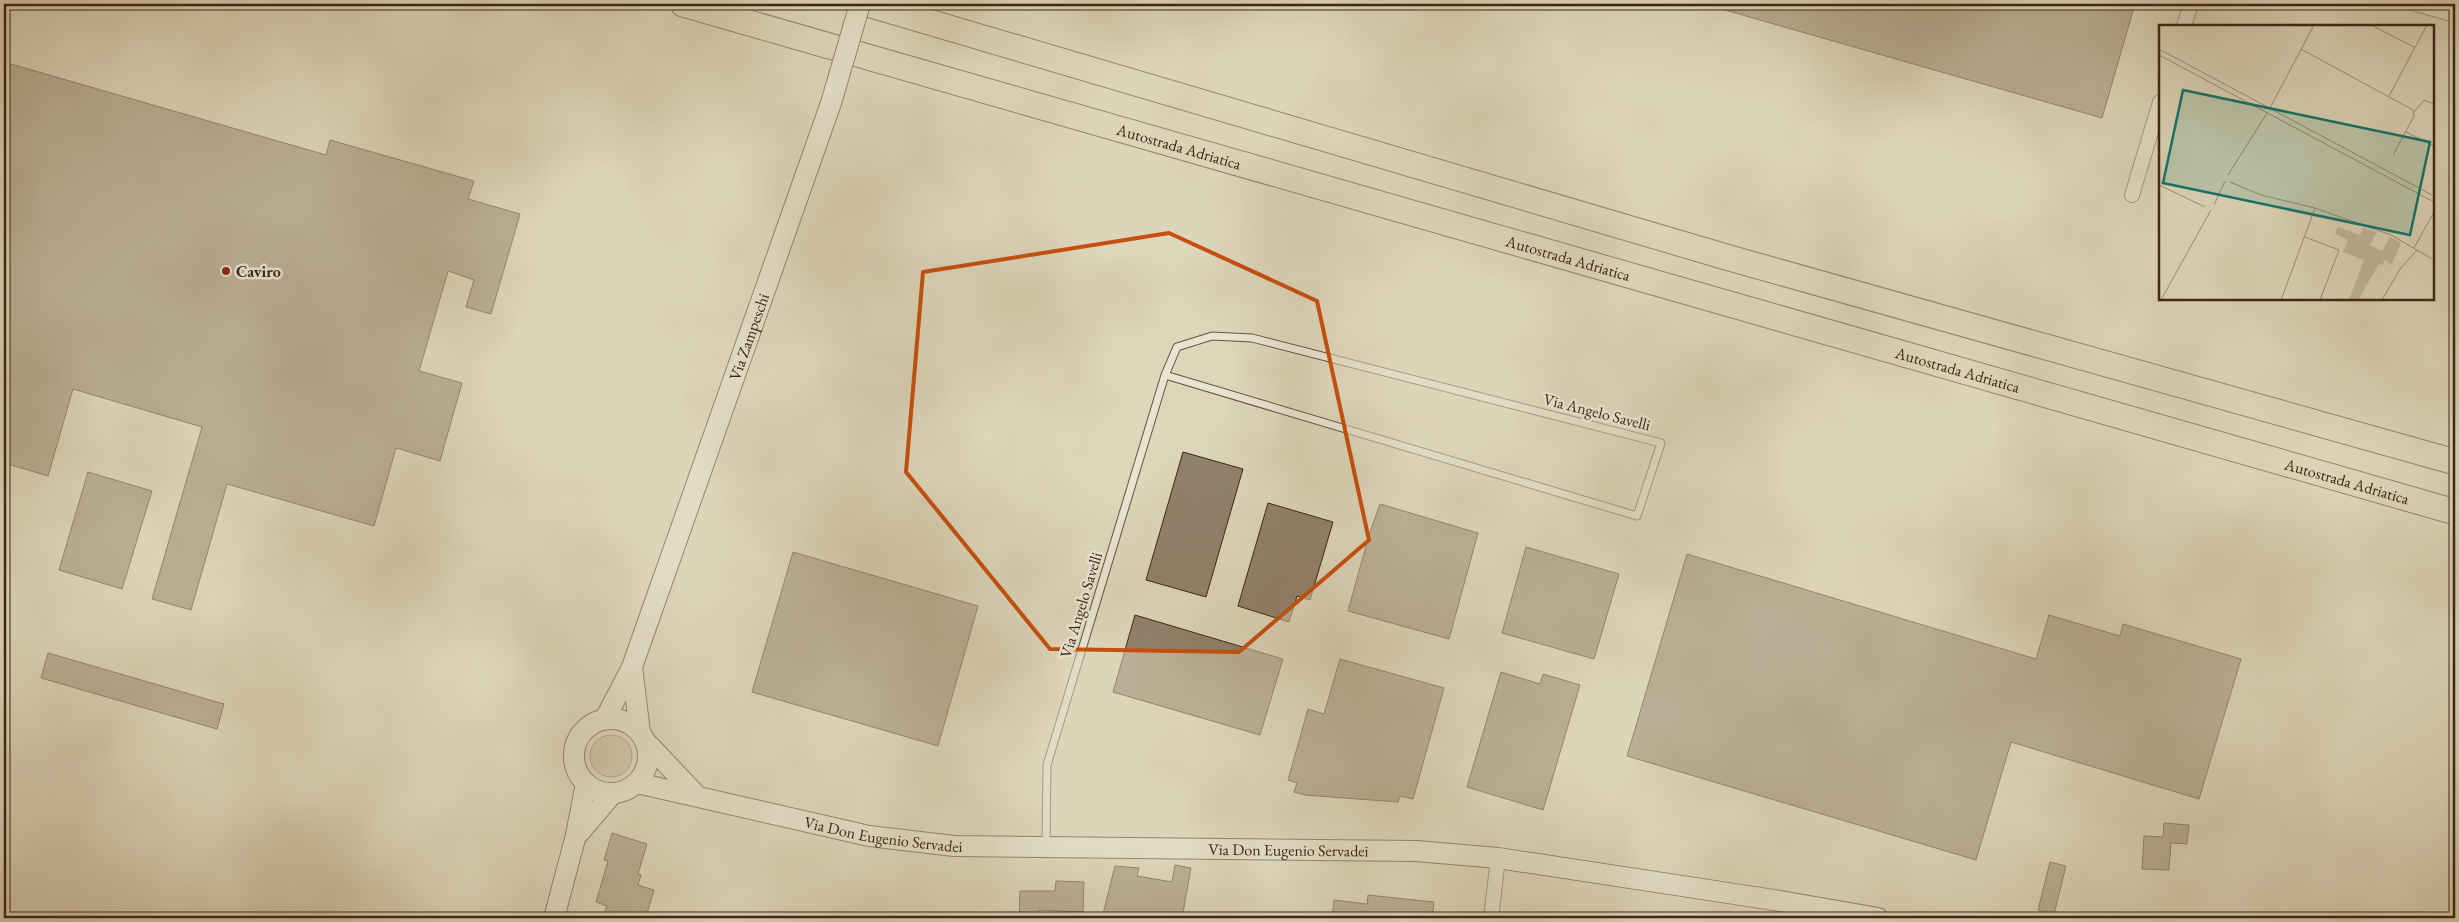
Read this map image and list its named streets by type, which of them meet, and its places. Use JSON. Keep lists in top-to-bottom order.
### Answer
{
  "streets": {
    "highway": ["Autostrada Adriatica"],
    "street": ["Via Zampeschi", "Via Don Eugenio Servadei"],
    "lane": ["Via Angelo Savelli"]
  },
  "crossings": [
    ["Via Zampeschi", "Via Don Eugenio Servadei"],
    ["Via Angelo Savelli", "Via Don Eugenio Servadei"]
  ],
  "places": ["Caviro"]
}
